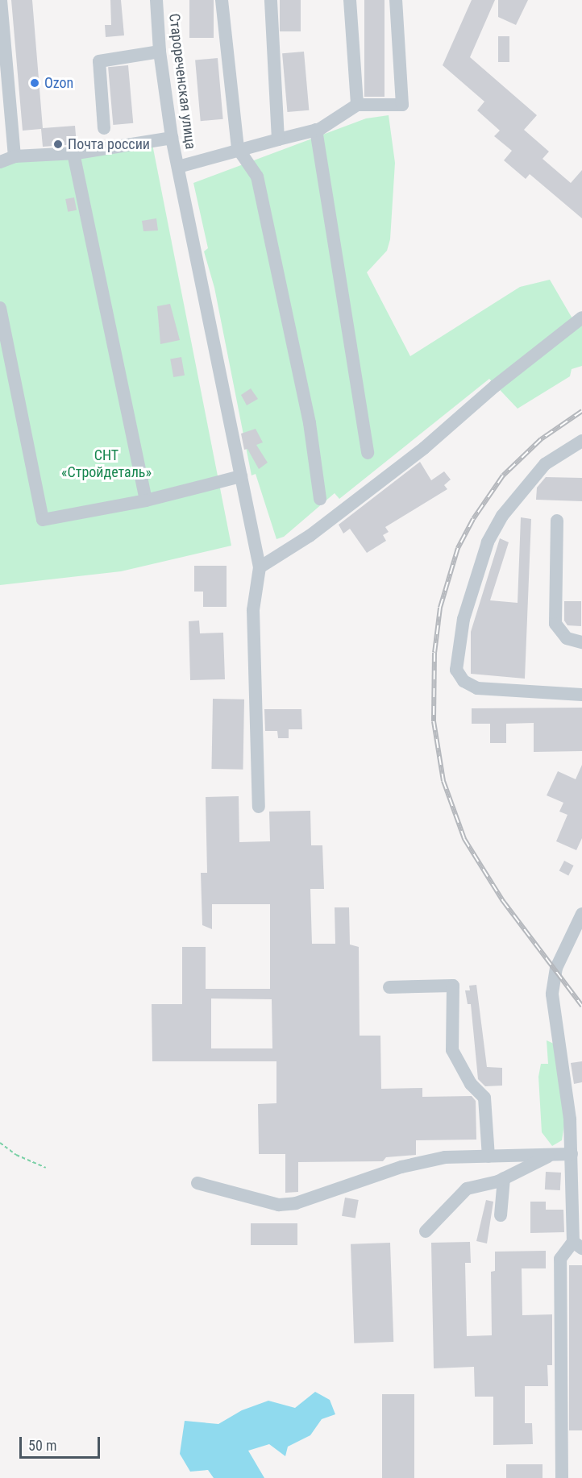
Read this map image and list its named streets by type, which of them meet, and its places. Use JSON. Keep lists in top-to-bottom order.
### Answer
{
  "streets": {
    "street": ["Старореченская улица"]
  },
  "parks": ["СНТ «Стройдеталь»"],
  "places": ["Ozon", "Почта россии"],
  "scale_bar": "50 m"
}
